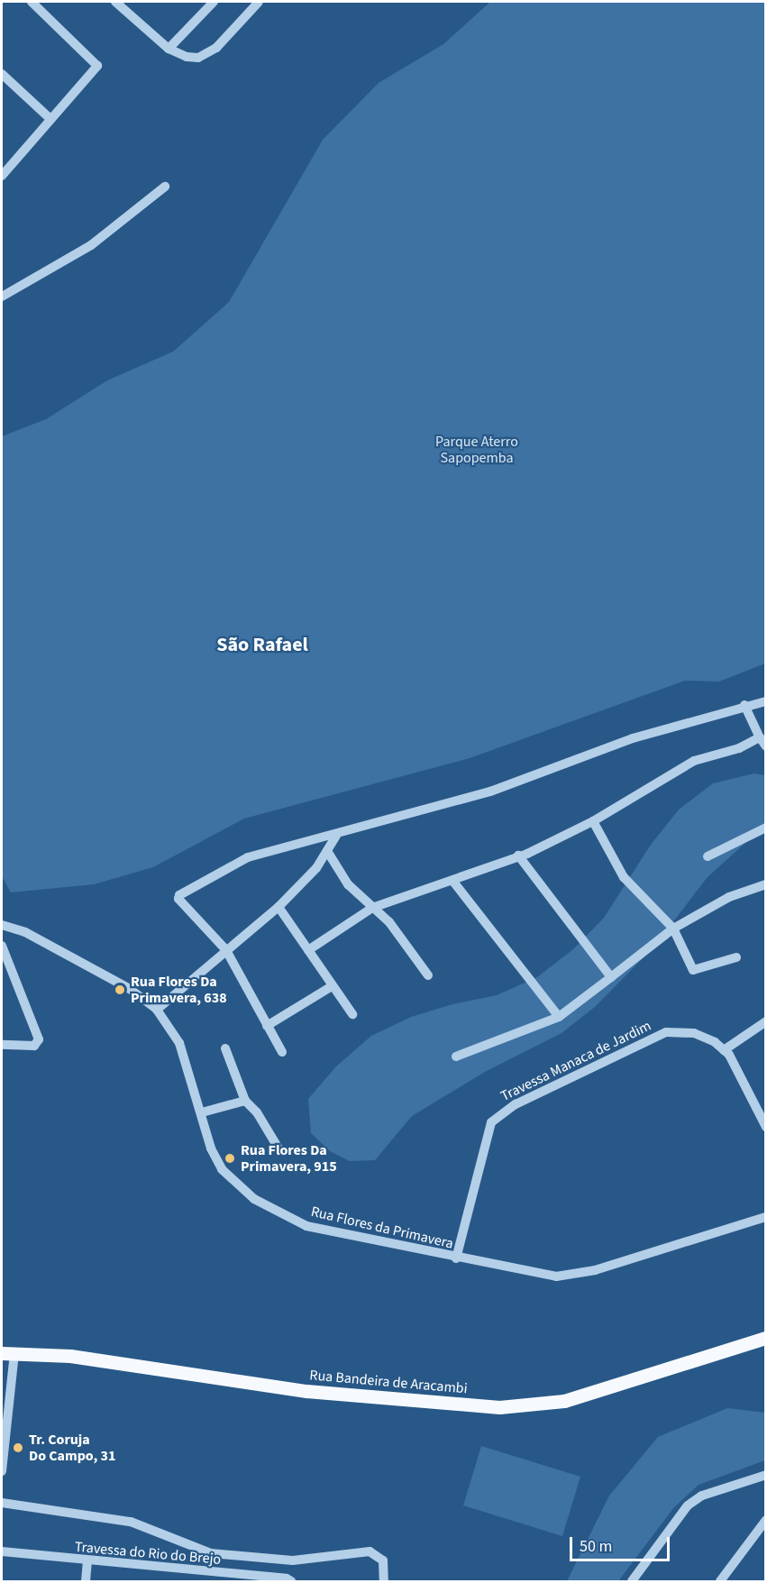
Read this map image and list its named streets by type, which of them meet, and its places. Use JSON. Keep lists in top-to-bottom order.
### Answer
{
  "streets": {
    "main road": ["Rua Bandeira de Aracambi"],
    "street": ["Travessa Manaca de Jardim", "Rua Flores da Primavera", "Travessa do Rio do Brejo"]
  },
  "crossings": [
    ["Travessa Manaca de Jardim", "Rua Flores da Primavera"]
  ],
  "districts": ["São Rafael"],
  "parks": ["Parque Aterro Sapopemba"],
  "places": ["Rua Flores Da Primavera, 638", "Rua Flores Da Primavera, 915", "Tr. Coruja Do Campo, 31"],
  "scale_bar": "50 m"
}
